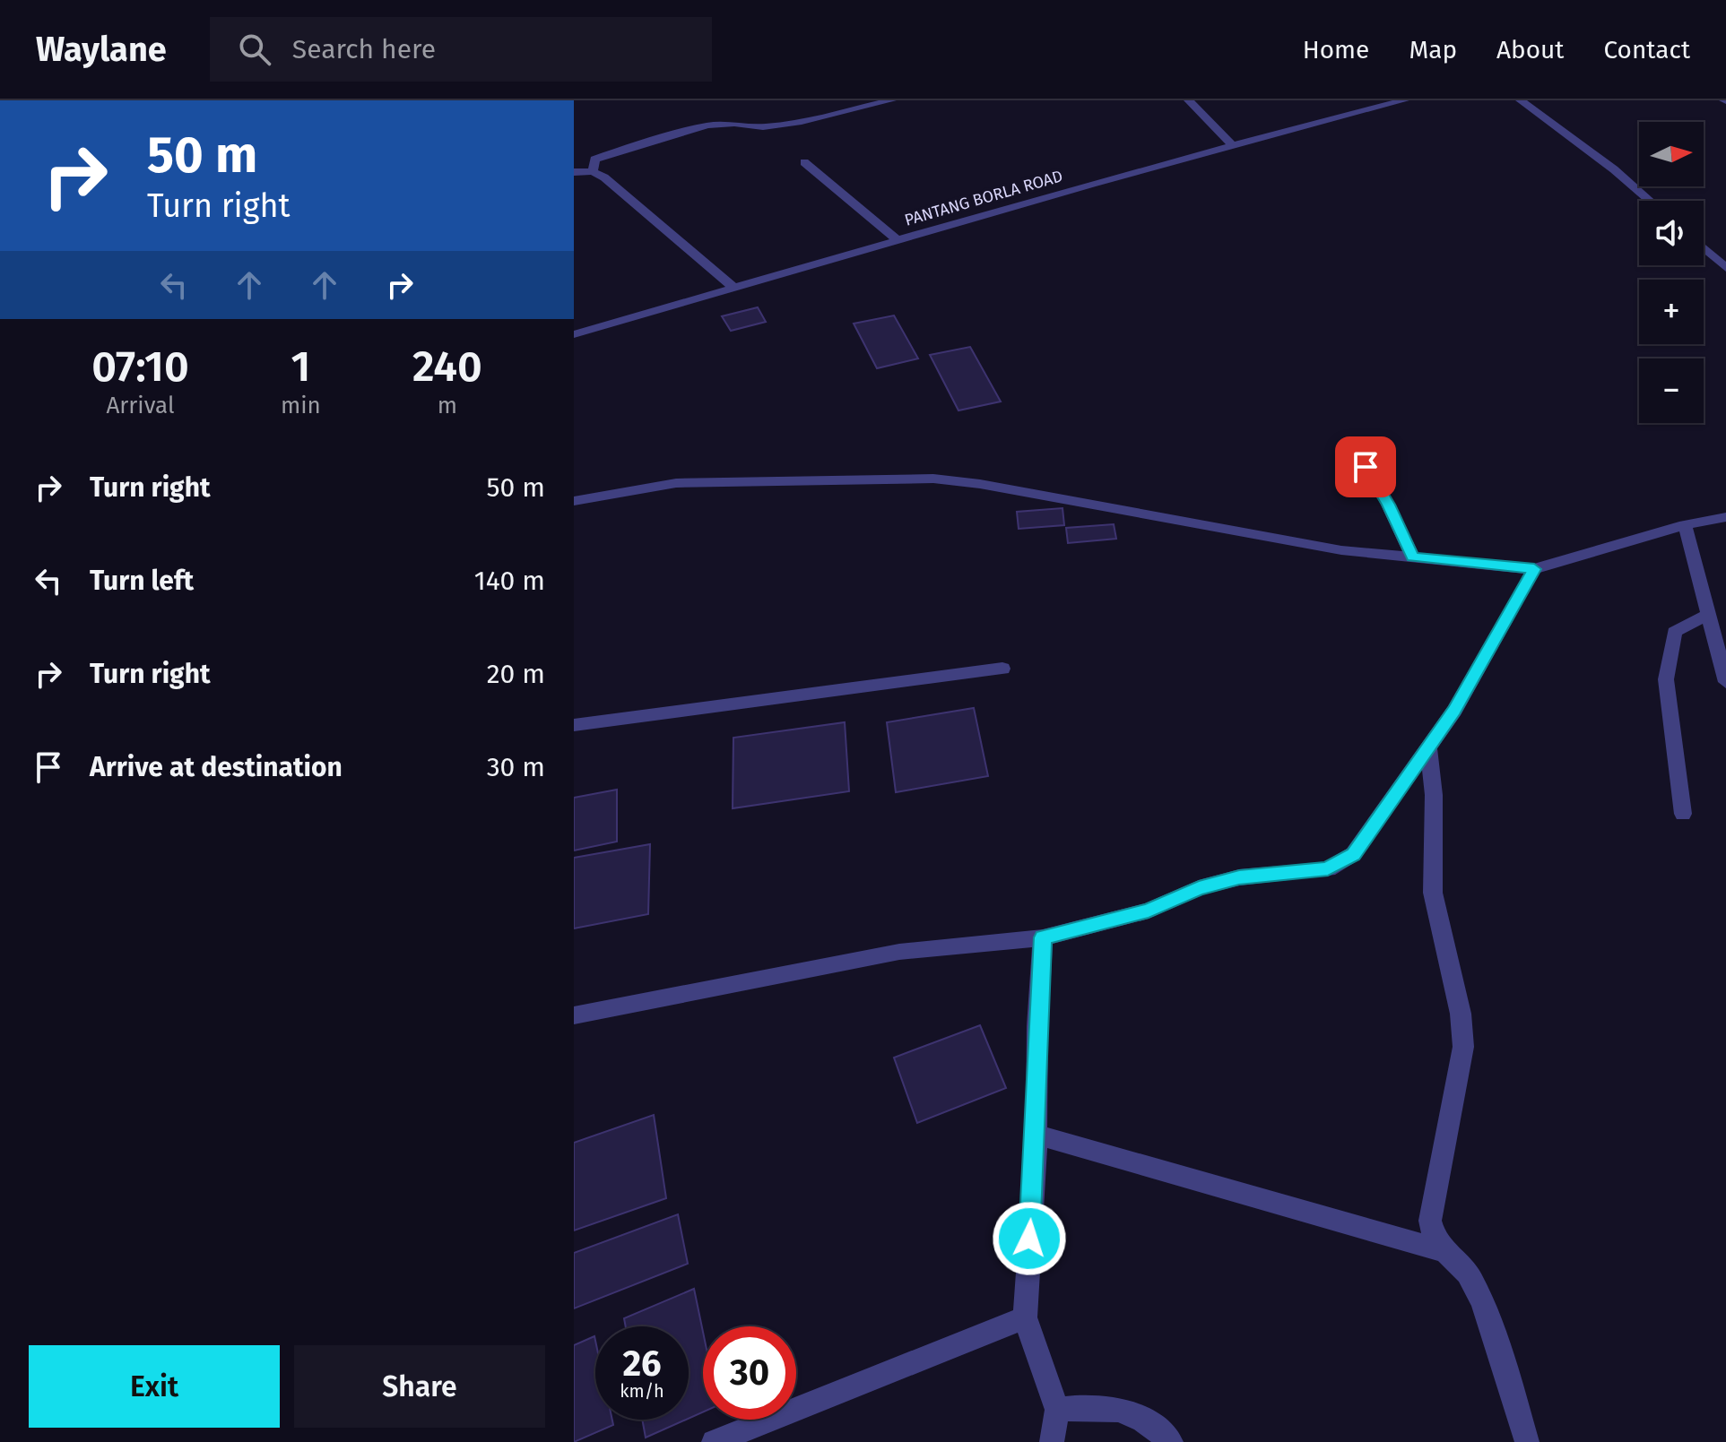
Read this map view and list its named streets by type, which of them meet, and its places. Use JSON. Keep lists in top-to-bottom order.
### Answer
{
  "streets": {
    "street": ["PANTANG BORLA ROAD"]
  },
  "north": "right",
  "page": {
    "header": "Waylane",
    "search": "Search here",
    "nav": [
      "Home",
      "Map",
      "About",
      "Contact"
    ],
    "turn": ["50 m", "Turn right"],
    "map_buttons": ["+", "−"],
    "eta": [
      "07:10",
      "Arrival",
      "1",
      "min",
      "240",
      "m"
    ],
    "list": [
      {
        "name": "Turn right",
        "value": "50 m"
      },
      {
        "name": "Turn left",
        "value": "140 m"
      },
      {
        "name": "Turn right",
        "value": "20 m"
      },
      {
        "name": "Arrive at destination",
        "value": "30 m"
      }
    ],
    "speed": "26 km/h",
    "limit": "30",
    "buttons": ["Exit", "Share"]
  }
}
